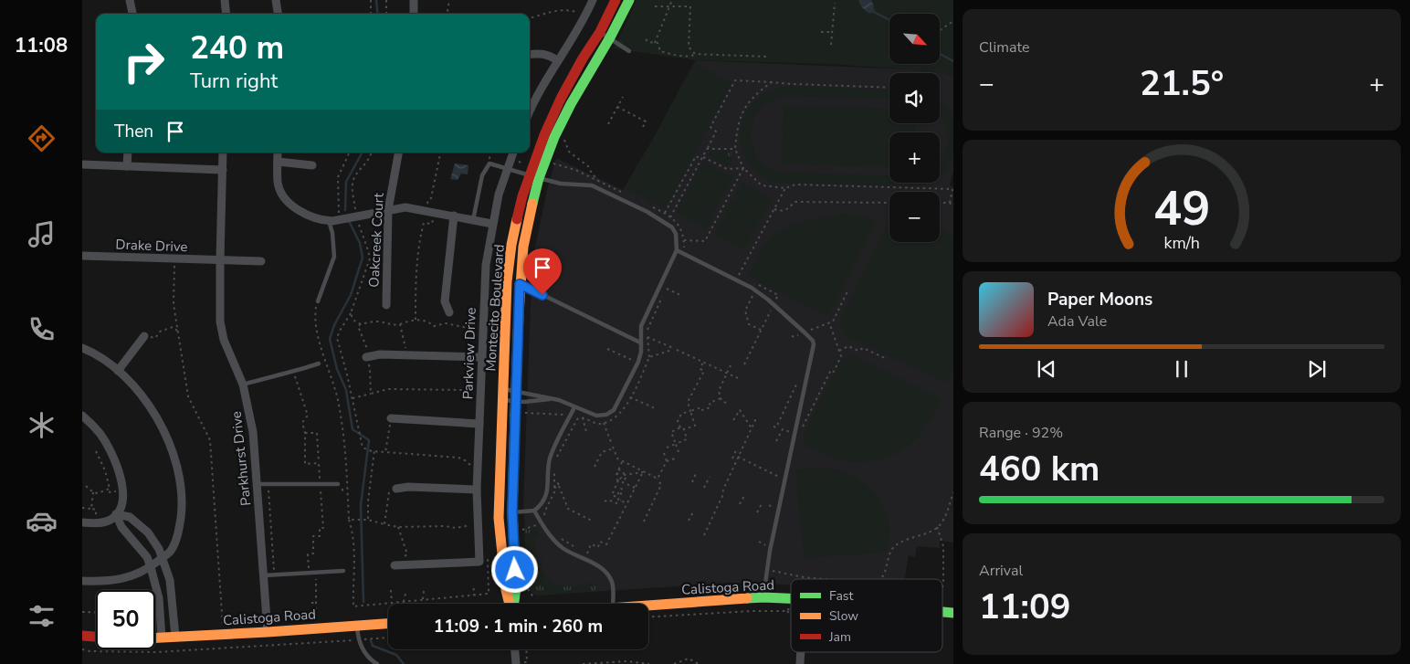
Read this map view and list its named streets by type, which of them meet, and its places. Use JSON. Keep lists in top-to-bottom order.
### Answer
{
  "streets": {
    "main road": ["Montecito Boulevard", "Calistoga Road"],
    "street": [
      "Oakcreek Court",
      "Drake Drive",
      "Parkview Drive",
      "Parkhurst Drive"
    ]
  },
  "crossings": [
    ["Drake Drive", "Parkhurst Drive"],
    ["Parkhurst Drive", "Calistoga Road"]
  ],
  "legend": ["Fast", "Slow", "Jam"],
  "north": "bottom right",
  "page": {
    "tabs": "11:08",
    "tile": [
      "Climate",
      ["Range · 92%", "460 km"],
      ["Arrival", "11:09"]
    ],
    "map_buttons": ["+", "−"],
    "turn": ["240 m", "Turn right"],
    "heat": ["−", "21.5°", "+"],
    "then": "Then",
    "song": ["Paper Moons", "Ada Vale"],
    "limit": "50",
    "trip": "11:09 · 1 min · 260 m",
    "gauge": ["49", "km/h"]
  }
}
